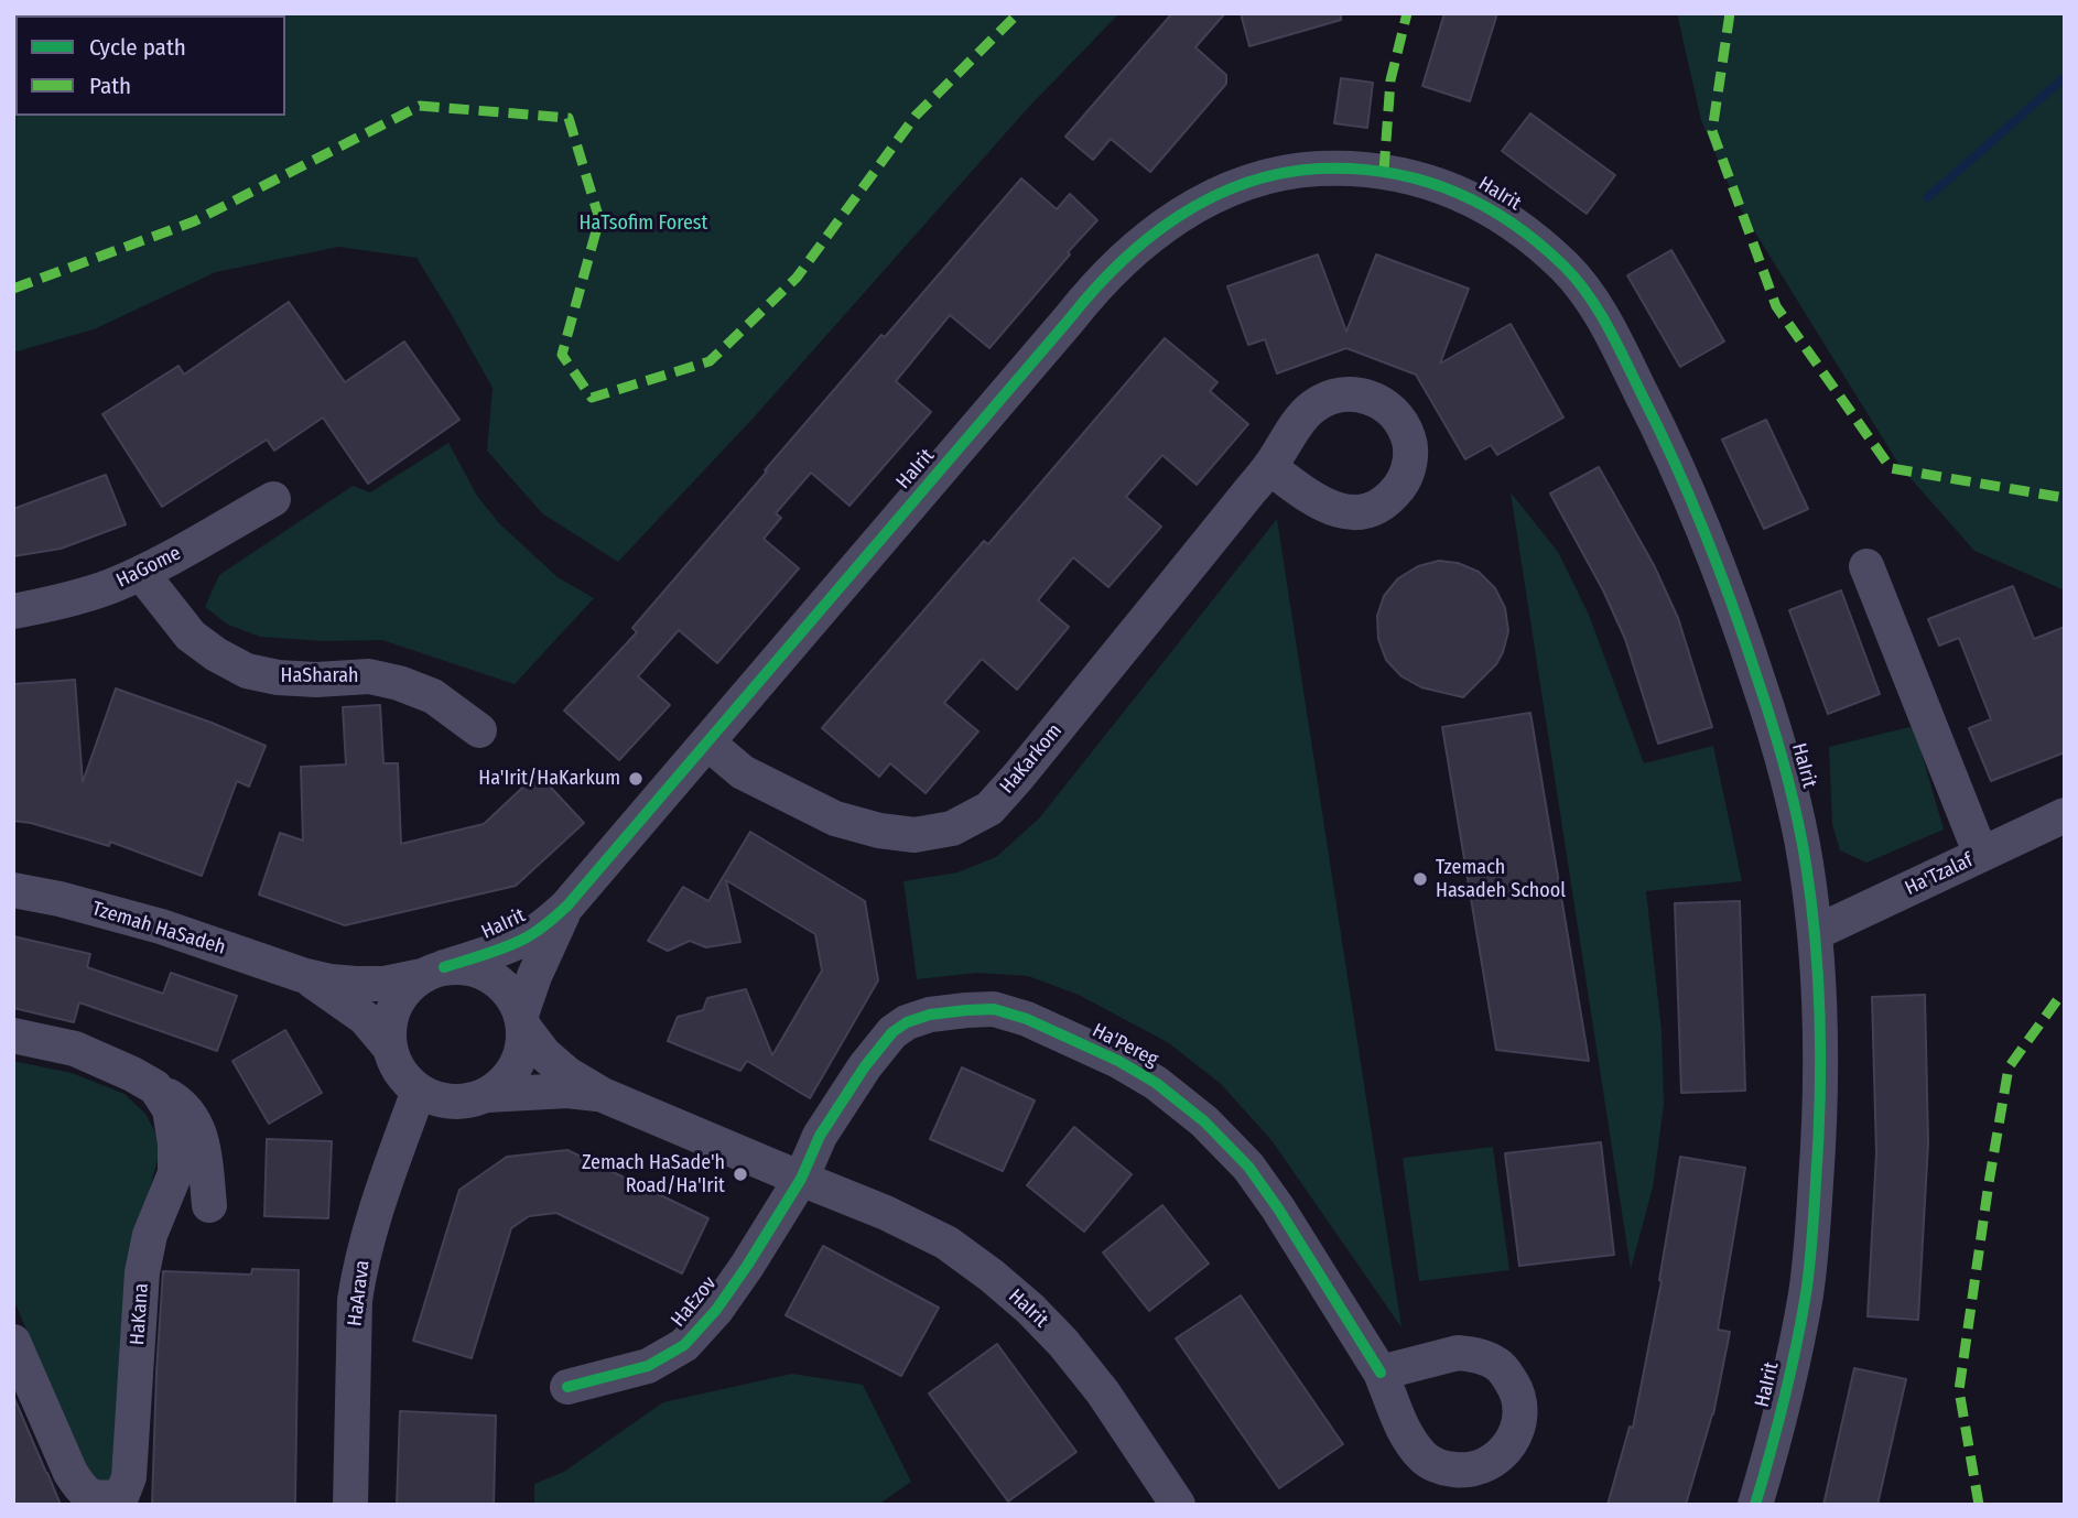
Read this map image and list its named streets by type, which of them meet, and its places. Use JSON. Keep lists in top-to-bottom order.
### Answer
{
  "streets": {
    "street": [
      "HaIrit",
      "HaGome",
      "HaSharah",
      "HaKarkom",
      "Ha'Tzalaf",
      "Tzemah HaSadeh",
      "Ha'Pereg",
      "HaArava",
      "HaEzov",
      "HaKana"
    ]
  },
  "crossings": [
    ["HaIrit", "HaKarkom"],
    ["HaIrit", "Ha'Tzalaf"],
    ["HaIrit", "Tzemah HaSadeh"],
    ["HaIrit", "Ha'Pereg"],
    ["HaIrit", "HaArava"],
    ["HaIrit", "HaEzov"],
    ["HaGome", "HaSharah"],
    ["Tzemah HaSadeh", "HaArava"],
    ["Ha'Pereg", "HaEzov"]
  ],
  "parks": ["HaTsofim Forest"],
  "places": ["Ha'Irit/HaKarkum", "Tzemach Hasadeh School", "Zemach HaSade'h Road/Ha'Irit"],
  "legend": ["Cycle path", "Path"]
}
